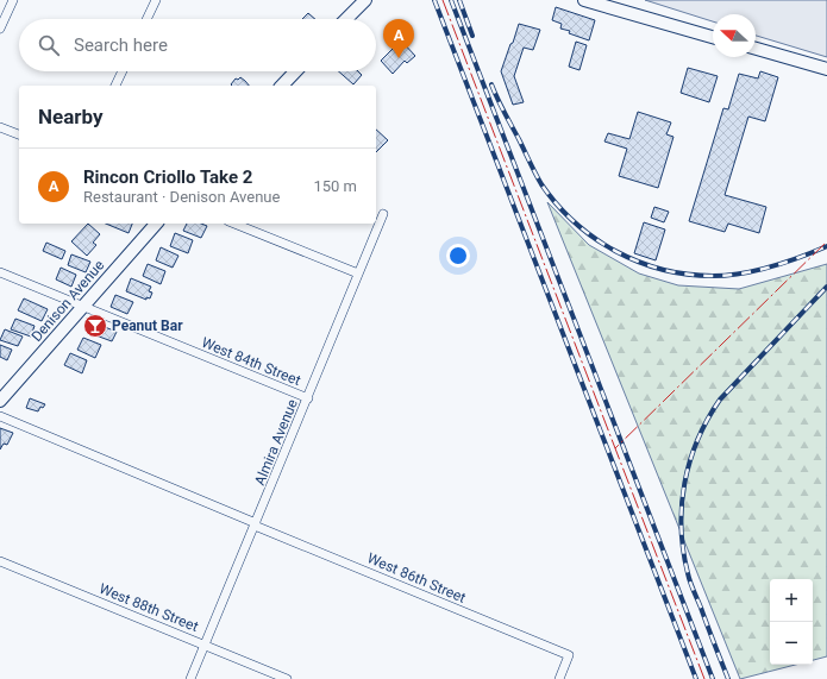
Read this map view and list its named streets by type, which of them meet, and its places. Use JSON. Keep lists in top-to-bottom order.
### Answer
{
  "streets": {
    "main road": ["Denison Avenue"],
    "street": [
      "West 84th Street",
      "Almira Avenue",
      "West 86th Street",
      "West 88th Street"
    ]
  },
  "crossings": [
    ["Denison Avenue", "West 84th Street"],
    ["West 84th Street", "Almira Avenue"],
    ["Almira Avenue", "West 86th Street"],
    ["Almira Avenue", "West 88th Street"]
  ],
  "places": {
    "bar": ["Peanut Bar"]
  },
  "north": "left",
  "page": {
    "pins": "A",
    "search": "Search here",
    "heading": "Nearby",
    "list": [
      {
        "mark": "A",
        "name": "Rincon Criollo Take 2",
        "note": "Restaurant · Denison Avenue",
        "value": "150 m"
      }
    ],
    "map_buttons": ["+", "−"]
  }
}
